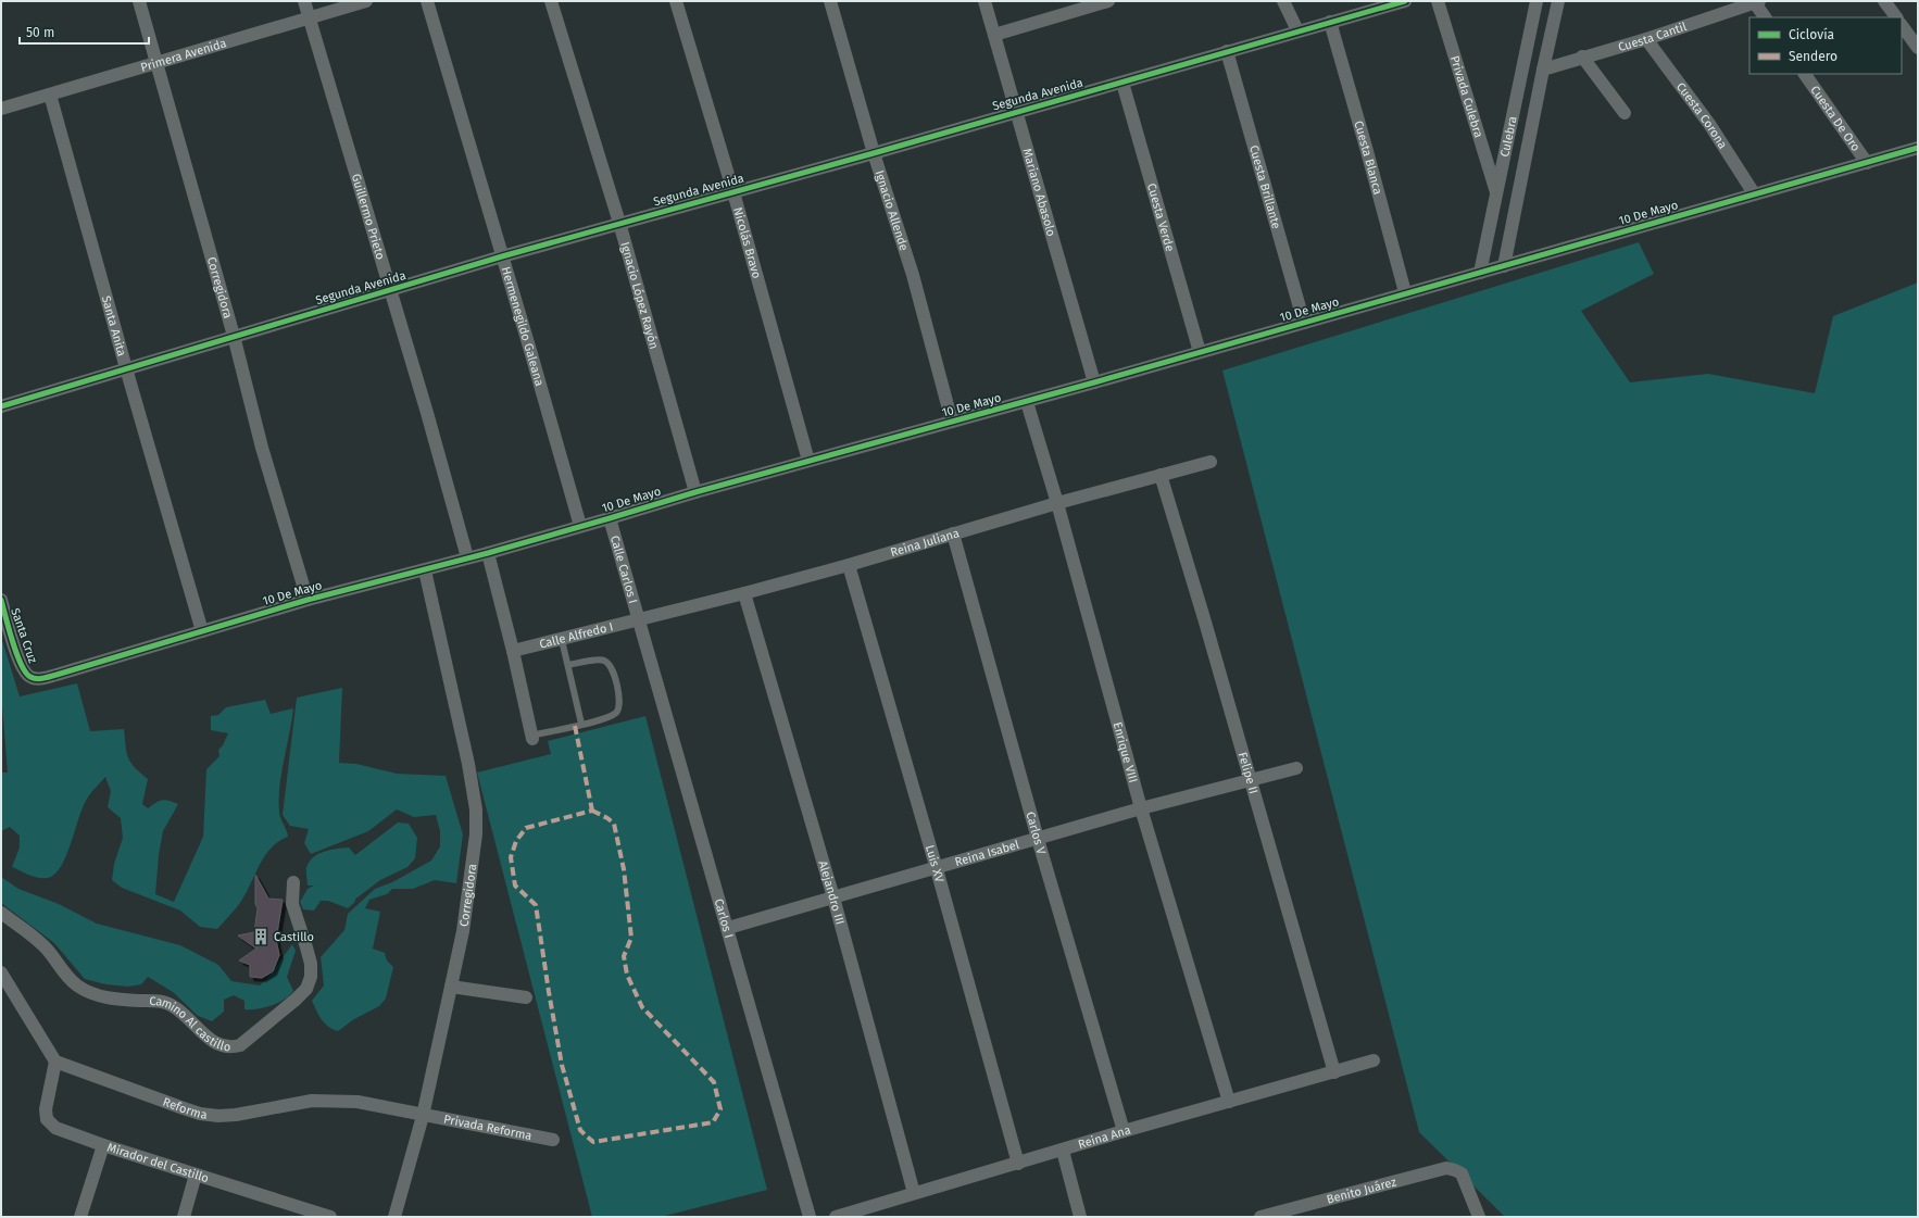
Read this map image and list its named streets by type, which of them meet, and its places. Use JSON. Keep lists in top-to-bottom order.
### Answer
{
  "streets": {
    "street": [
      "Cuesta Cantil",
      "Primera Avenida",
      "Segunda Avenida",
      "Privada Culebra",
      "Cuesta Corona",
      "Cuesta De Oro",
      "Culebra",
      "Cuesta Blanca",
      "Cuesta Brillante",
      "Mariano Abasolo",
      "Ignacio Allende",
      "10 De Mayo",
      "Guillermo Prieto",
      "Cuesta Verde",
      "Nicolás Bravo",
      "Corregidora",
      "Ignacio López Rayón",
      "Santa Anita",
      "Hermenegildo Galeana",
      "Reina Juliana",
      "Calle Carlos I",
      "Santa Cruz",
      "Calle Alfredo I",
      "Enrique VIII",
      "Felipe II",
      "Carlos V",
      "Reina Isabel",
      "Luis XV",
      "Alejandro III",
      "Carlos I",
      "Camino Al castillo",
      "Reforma",
      "Privada Reforma",
      "Reina Ana",
      "Mirador del Castillo",
      "Benito Juárez"
    ]
  },
  "crossings": [
    ["Cuesta Cantil", "Cuesta Corona"],
    ["Cuesta Cantil", "Culebra"],
    ["Primera Avenida", "Guillermo Prieto"],
    ["Primera Avenida", "Corregidora"],
    ["Primera Avenida", "Santa Anita"],
    ["Segunda Avenida", "Cuesta Blanca"],
    ["Segunda Avenida", "Cuesta Brillante"],
    ["Segunda Avenida", "Mariano Abasolo"],
    ["Segunda Avenida", "Ignacio Allende"],
    ["Segunda Avenida", "Guillermo Prieto"],
    ["Segunda Avenida", "Cuesta Verde"],
    ["Segunda Avenida", "Nicolás Bravo"],
    ["Segunda Avenida", "Corregidora"],
    ["Segunda Avenida", "Ignacio López Rayón"],
    ["Segunda Avenida", "Santa Anita"],
    ["Segunda Avenida", "Hermenegildo Galeana"],
    ["Privada Culebra", "Culebra"],
    ["Cuesta Corona", "10 De Mayo"],
    ["Cuesta De Oro", "10 De Mayo"],
    ["Culebra", "10 De Mayo"],
    ["Cuesta Blanca", "10 De Mayo"],
    ["Cuesta Brillante", "10 De Mayo"],
    ["Mariano Abasolo", "10 De Mayo"],
    ["Ignacio Allende", "10 De Mayo"],
    ["10 De Mayo", "Guillermo Prieto"],
    ["10 De Mayo", "Cuesta Verde"],
    ["10 De Mayo", "Nicolás Bravo"],
    ["10 De Mayo", "Corregidora"],
    ["10 De Mayo", "Ignacio López Rayón"],
    ["10 De Mayo", "Santa Anita"],
    ["10 De Mayo", "Hermenegildo Galeana"],
    ["10 De Mayo", "Calle Carlos I"],
    ["10 De Mayo", "Santa Cruz"],
    ["10 De Mayo", "Enrique VIII"],
    ["Corregidora", "Reforma"],
    ["Corregidora", "Privada Reforma"],
    ["Reina Juliana", "Calle Carlos I"],
    ["Reina Juliana", "Calle Alfredo I"],
    ["Reina Juliana", "Enrique VIII"],
    ["Reina Juliana", "Felipe II"],
    ["Reina Juliana", "Carlos V"],
    ["Reina Juliana", "Luis XV"],
    ["Reina Juliana", "Alejandro III"],
    ["Reina Juliana", "Carlos I"],
    ["Calle Carlos I", "Calle Alfredo I"],
    ["Calle Carlos I", "Carlos I"],
    ["Calle Alfredo I", "Carlos I"],
    ["Enrique VIII", "Reina Isabel"],
    ["Enrique VIII", "Reina Ana"],
    ["Felipe II", "Reina Isabel"],
    ["Felipe II", "Reina Ana"],
    ["Carlos V", "Reina Isabel"],
    ["Carlos V", "Reina Ana"],
    ["Reina Isabel", "Luis XV"],
    ["Reina Isabel", "Alejandro III"],
    ["Reina Isabel", "Carlos I"],
    ["Luis XV", "Reina Ana"],
    ["Alejandro III", "Reina Ana"],
    ["Reforma", "Privada Reforma"],
    ["Reforma", "Mirador del Castillo"]
  ],
  "places": {
    "building": ["Castillo"]
  },
  "legend": ["Ciclovía", "Sendero"],
  "scale_bar": "50 m"
}
